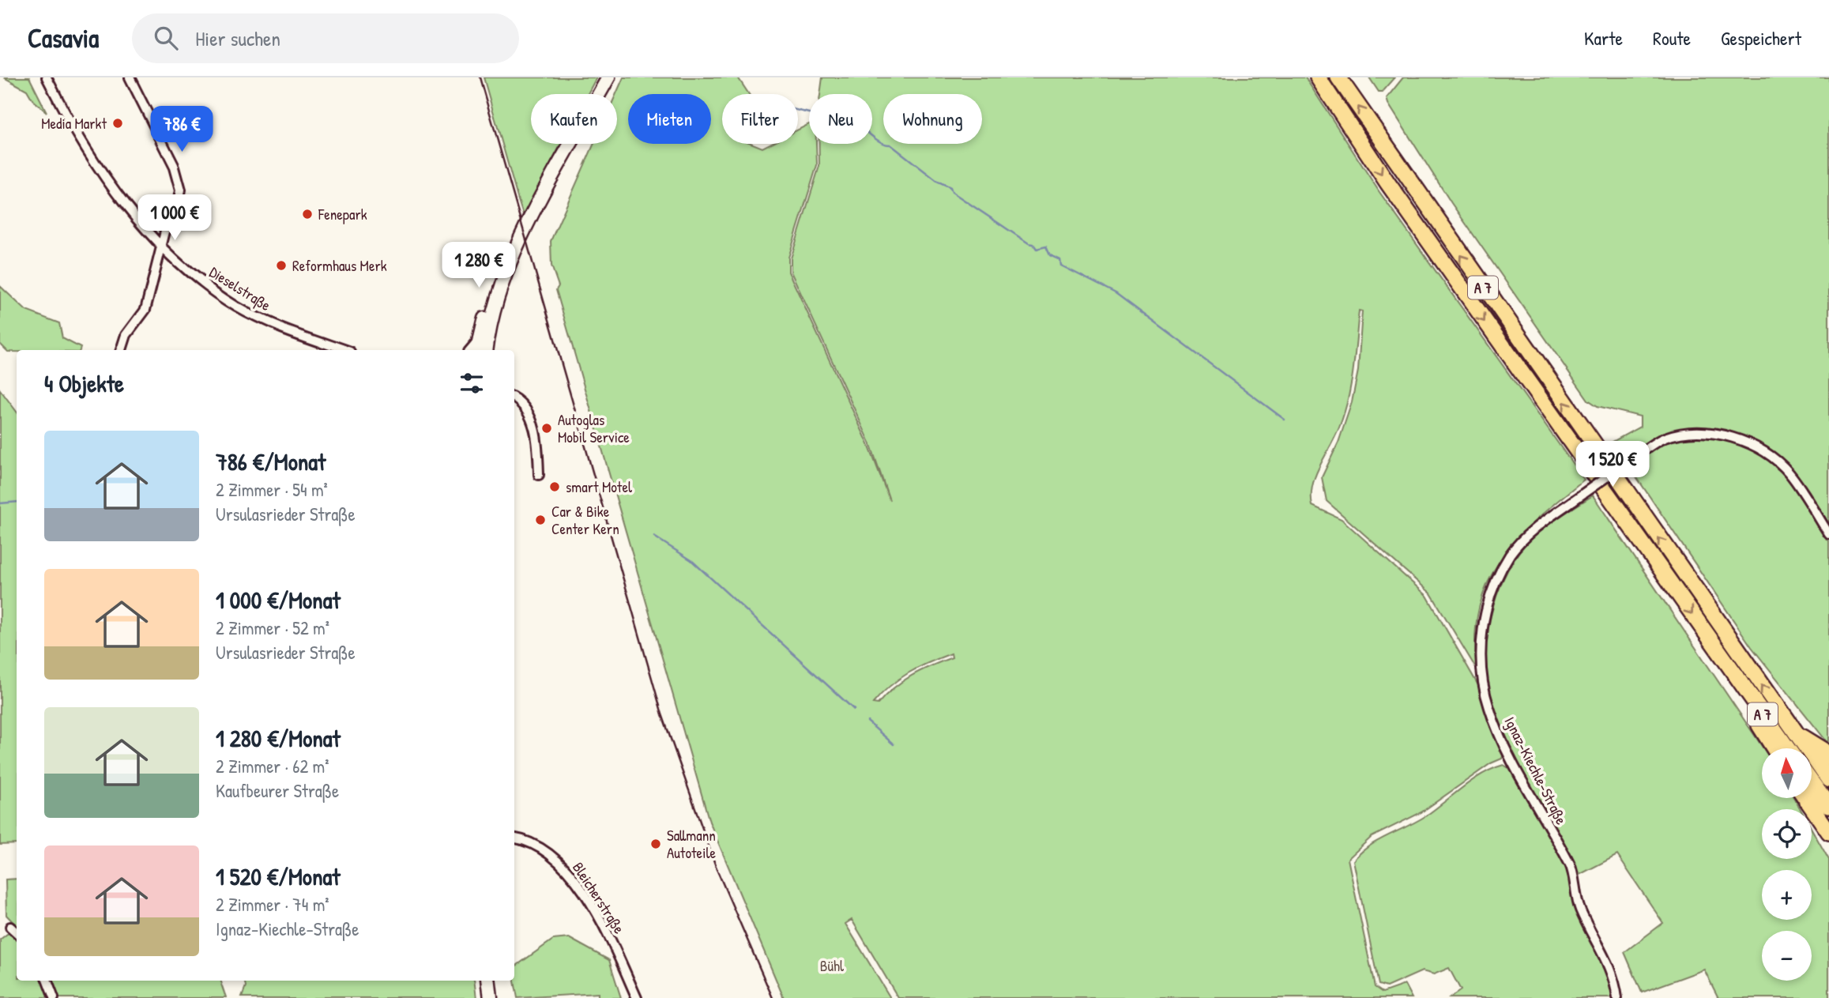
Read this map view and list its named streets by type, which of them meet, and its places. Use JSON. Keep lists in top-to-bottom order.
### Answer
{
  "streets": {
    "highway": ["A 7"],
    "street": ["Dieselstraße", "Ignaz-Kiechle-Straße", "Bleicherstraße"]
  },
  "parks": ["Bühl"],
  "places": [
    "Media Markt",
    "Fenepark",
    "Reformhaus Merk",
    "Autoglas Mobil Service",
    "smart Motel",
    "Car & Bike Center Kern",
    "Sallmann Autoteile"
  ],
  "north": "top",
  "page": {
    "header": "Casavia",
    "search": "Hier suchen",
    "nav": ["Karte", "Route", "Gespeichert"],
    "chip": [
      "Kaufen",
      "Mieten",
      "Filter",
      "Neu",
      "Wohnung"
    ],
    "price": [
      "786 €",
      "1 000 €",
      "1 280 €",
      "1 520 €"
    ],
    "heading": "4 Objekte",
    "list": [
      {
        "name": "786 €/Monat",
        "note": "2 Zimmer · 54 m² · Ursulasrieder Straße"
      },
      {
        "name": "1 000 €/Monat",
        "note": "2 Zimmer · 52 m² · Ursulasrieder Straße"
      },
      {
        "name": "1 280 €/Monat",
        "note": "2 Zimmer · 62 m² · Kaufbeurer Straße"
      },
      {
        "name": "1 520 €/Monat",
        "note": "2 Zimmer · 74 m² · Ignaz-Kiechle-Straße"
      }
    ],
    "map_buttons": ["+", "−"]
  }
}
